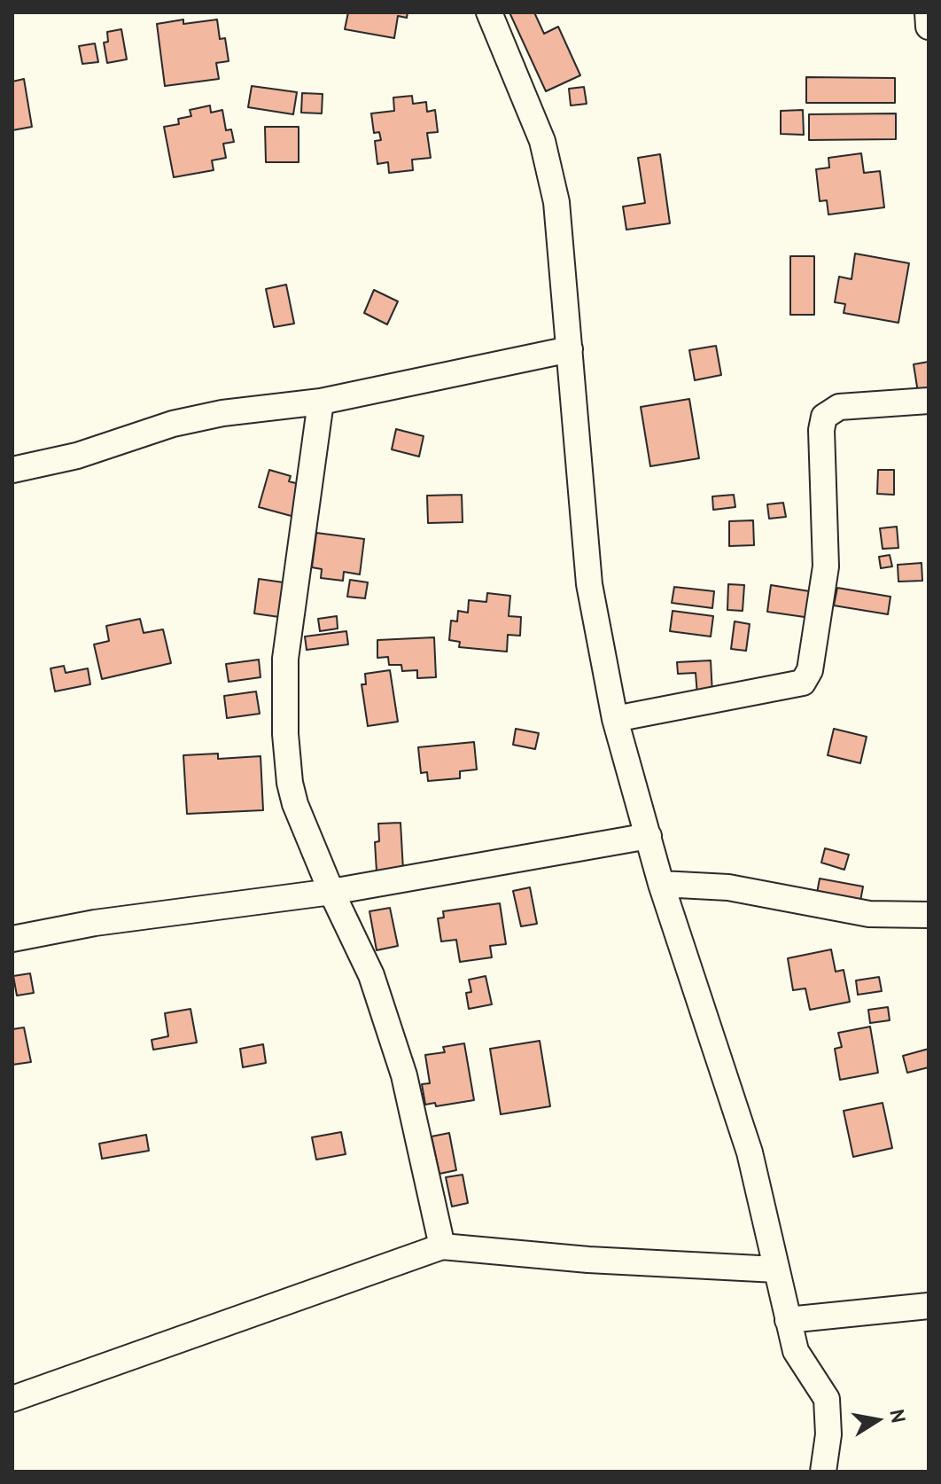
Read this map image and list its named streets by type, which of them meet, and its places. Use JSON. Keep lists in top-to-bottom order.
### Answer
{
  "north": "right"
}
